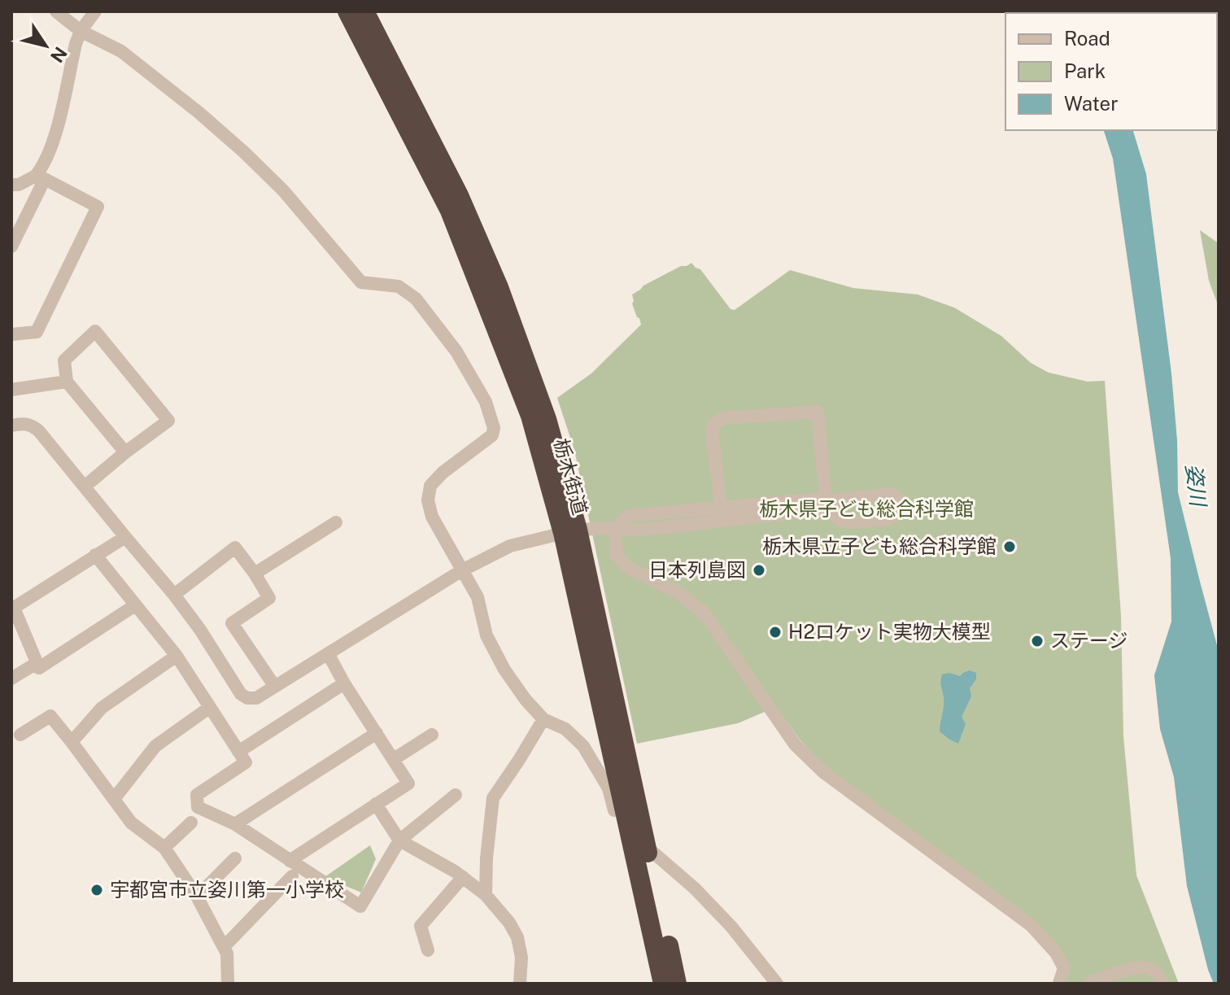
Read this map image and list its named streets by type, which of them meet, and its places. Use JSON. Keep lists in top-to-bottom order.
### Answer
{
  "streets": {
    "highway": ["栃木街道"]
  },
  "water": ["姿川"],
  "parks": ["栃木県子ども総合科学館"],
  "places": [
    "栃木県立子ども総合科学館",
    "日本列島図",
    "H2ロケット実物大模型",
    "ステージ",
    "宇都宮市立姿川第一小学校"
  ],
  "legend": ["Road", "Park", "Water"],
  "north": "bottom right"
}
